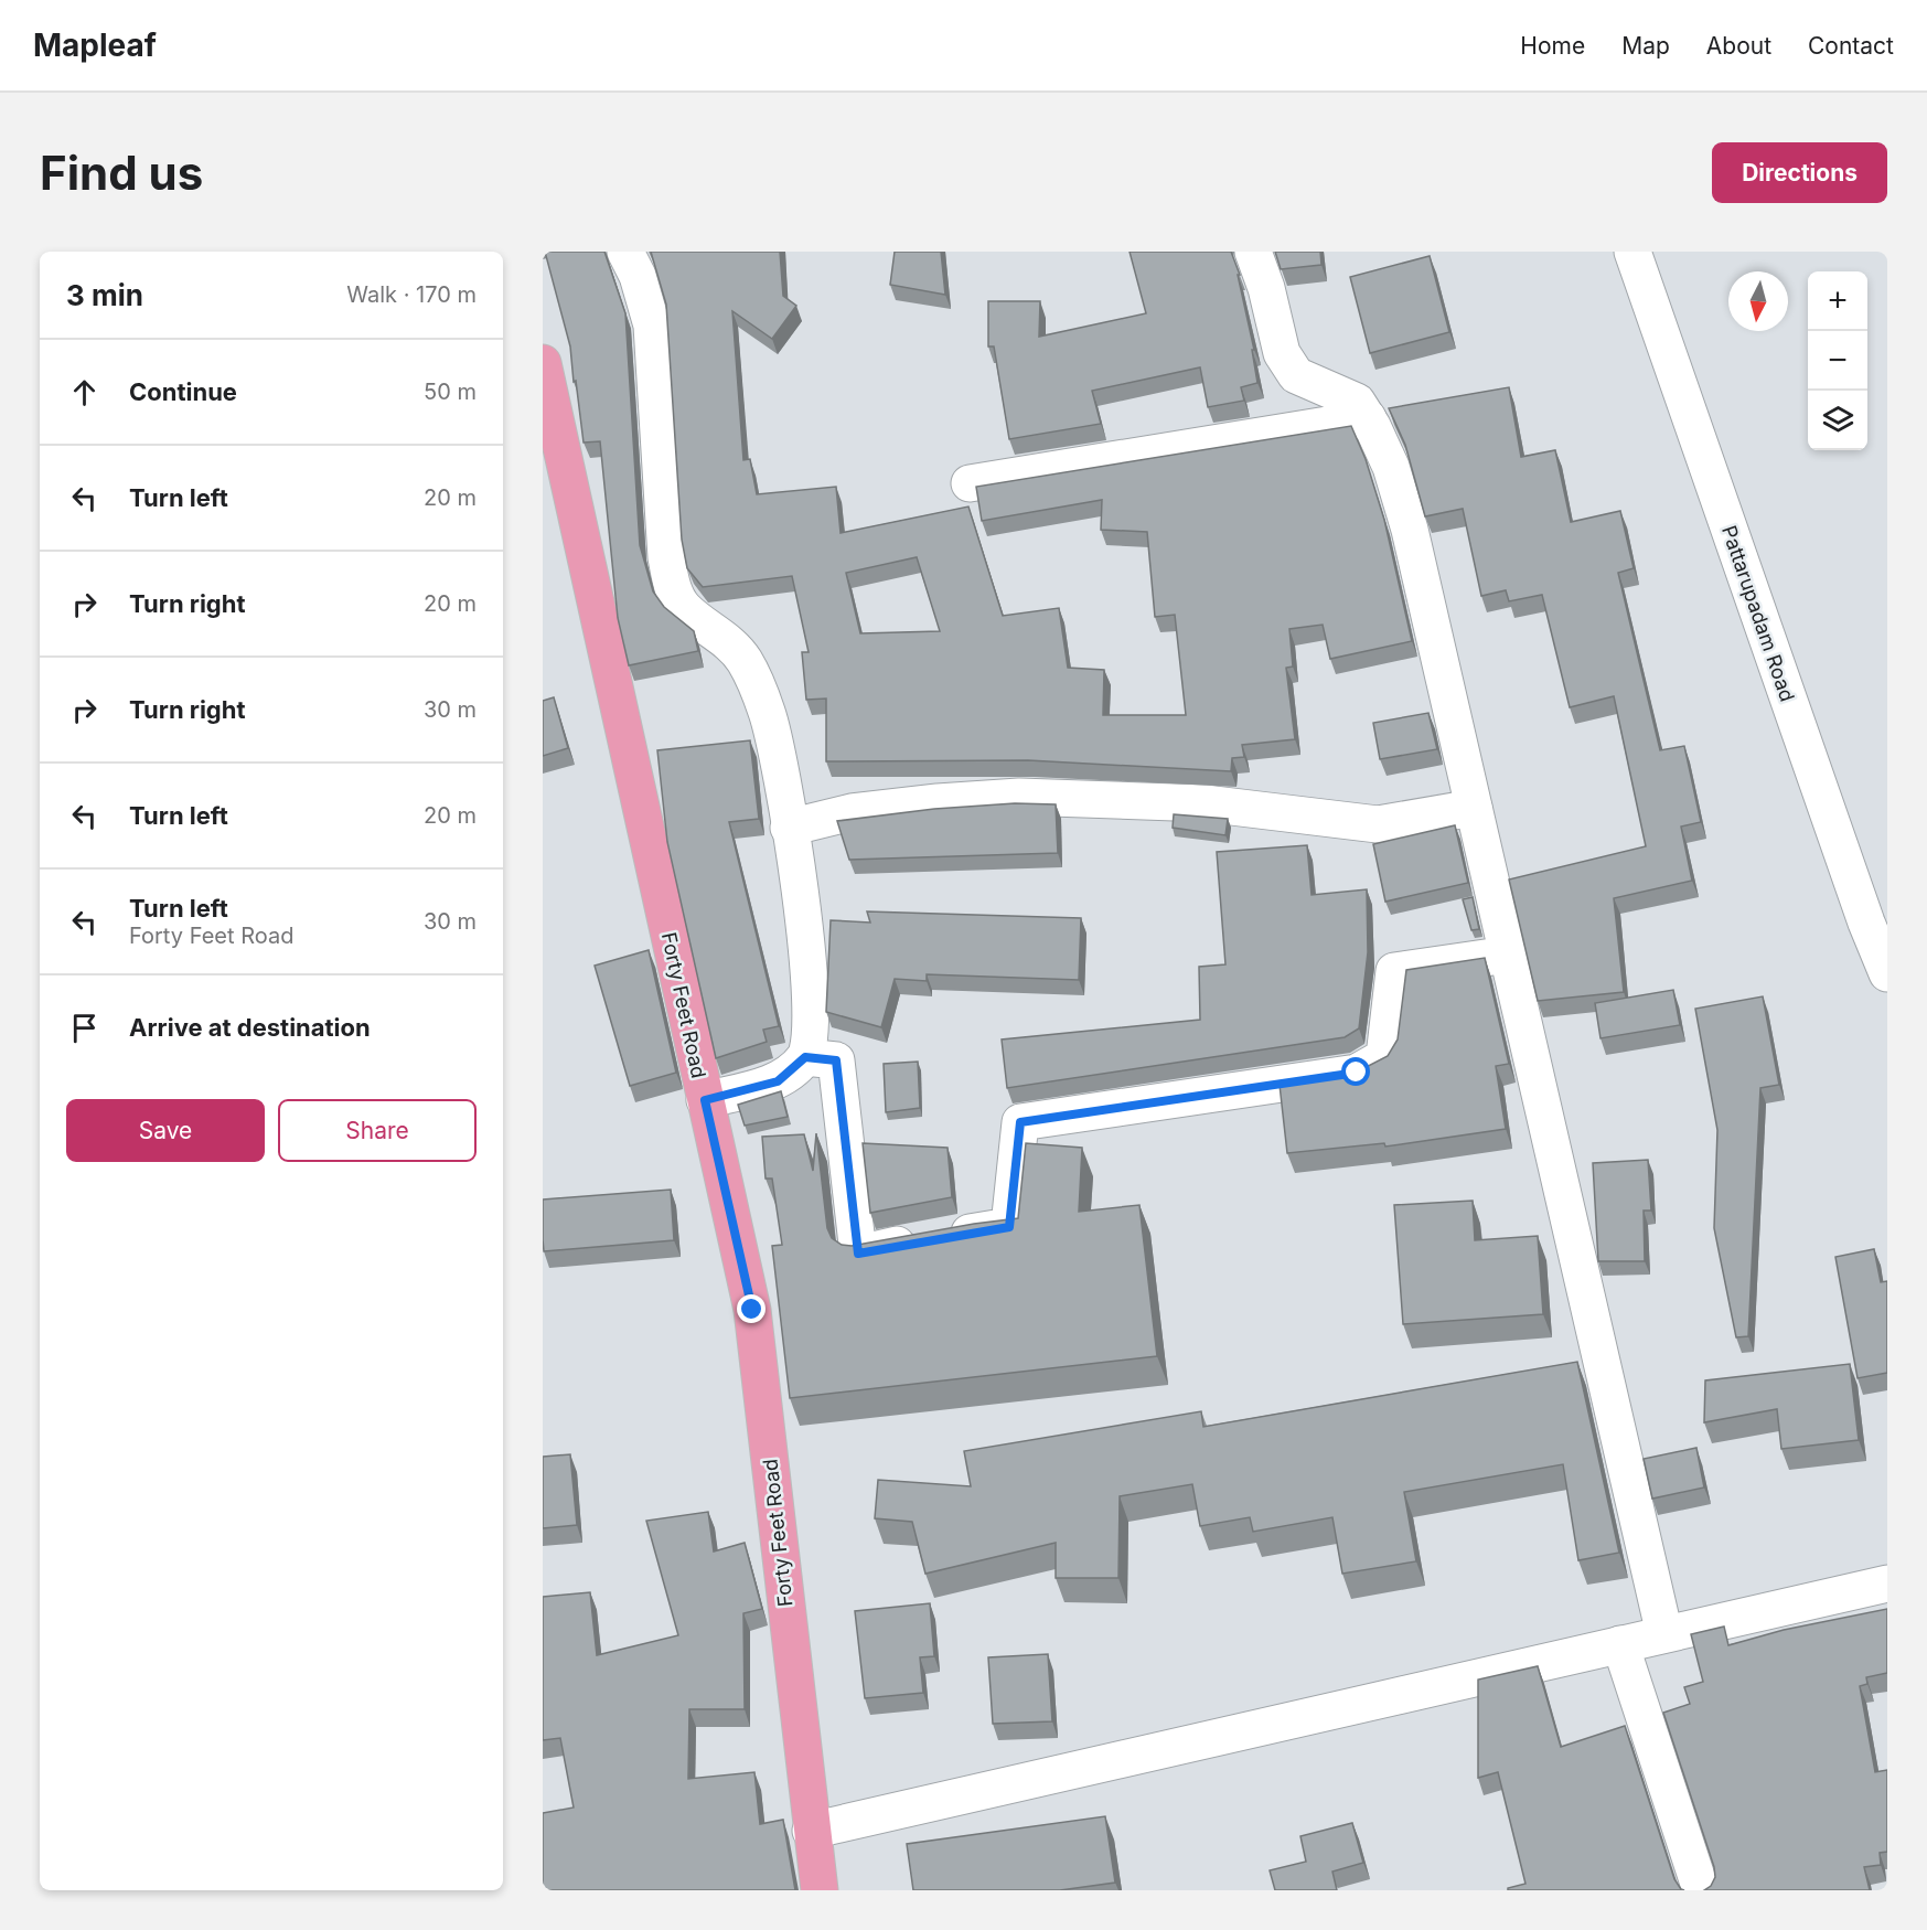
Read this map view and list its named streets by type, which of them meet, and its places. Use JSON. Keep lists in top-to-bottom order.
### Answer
{
  "streets": {
    "main road": ["Forty Feet Road"],
    "street": ["Pattarupadam Road"]
  },
  "north": "bottom",
  "page": {
    "header": "Mapleaf",
    "nav": [
      "Home",
      "Map",
      "About",
      "Contact"
    ],
    "buttons": [
      "Directions",
      ["Save", "Share"]
    ],
    "title": "Find us",
    "heading": ["3 min", "Walk · 170 m"],
    "map_buttons": ["+", "−"],
    "list": [
      ["Continue", "50 m"],
      ["Turn left", "20 m"],
      ["Turn right", "20 m"],
      ["Turn right", "30 m"],
      ["Turn left", "20 m"],
      ["Turn left", "Forty Feet Road", "30 m"],
      "Arrive at destination"
    ]
  }
}
